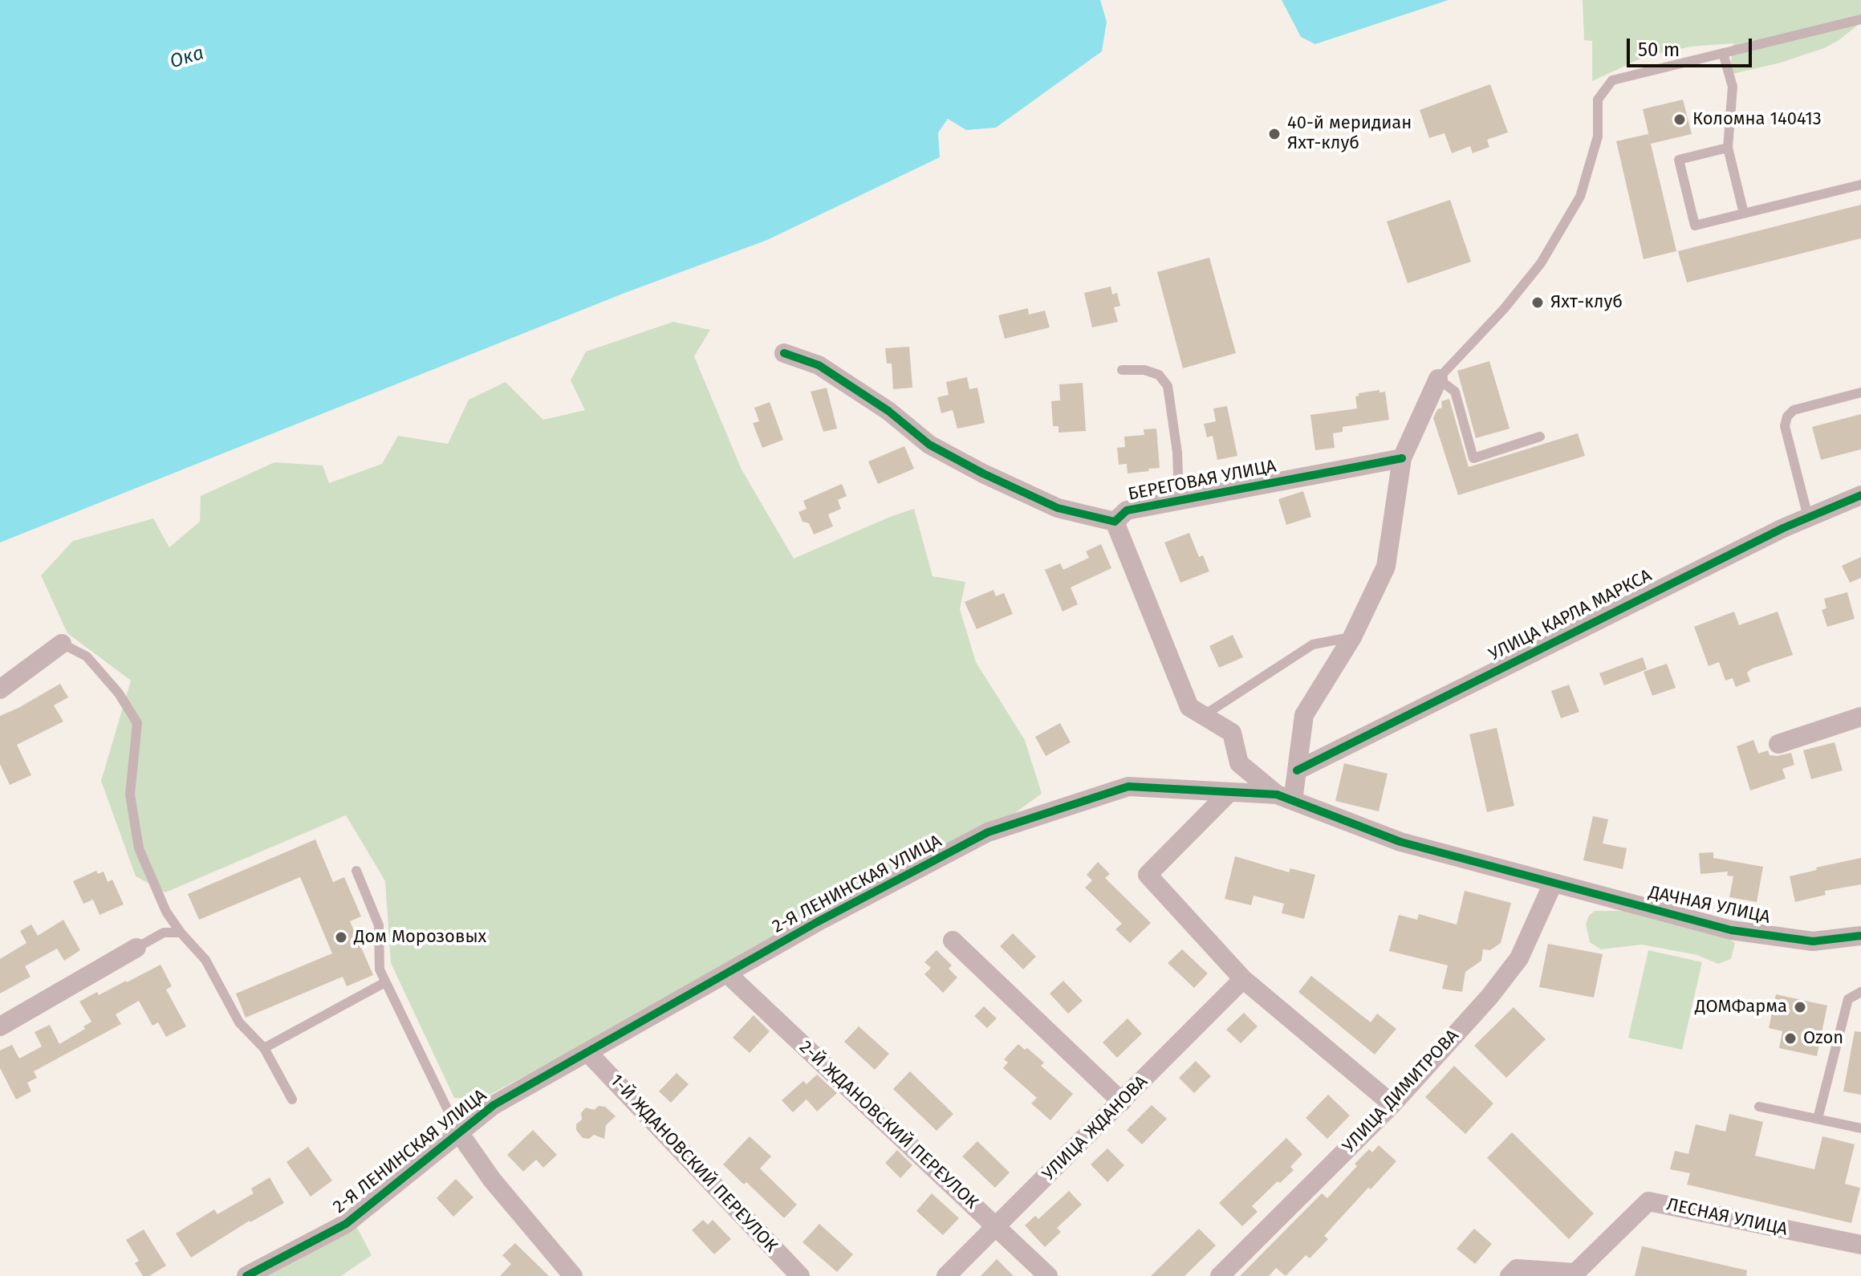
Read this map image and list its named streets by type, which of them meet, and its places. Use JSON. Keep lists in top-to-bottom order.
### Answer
{
  "streets": {
    "street": [
      "БЕРЕГОВАЯ УЛИЦА",
      "УЛИЦА КАРЛА МАРКСА",
      "2-Я ЛЕНИНСКАЯ УЛИЦА",
      "ДАЧНАЯ УЛИЦА",
      "УЛИЦА ДИМИТРОВА",
      "2-Й ЖДАНОВСКИЙ ПЕРЕУЛОК",
      "УЛИЦА ЖДАНОВА",
      "1-Й ЖДАНОВСКИЙ ПЕРЕУЛОК",
      "ЛЕСНАЯ УЛИЦА"
    ]
  },
  "crossings": [
    ["2-Я ЛЕНИНСКАЯ УЛИЦА", "ДАЧНАЯ УЛИЦА"],
    ["2-Я ЛЕНИНСКАЯ УЛИЦА", "УЛИЦА ДИМИТРОВА"],
    ["2-Я ЛЕНИНСКАЯ УЛИЦА", "2-Й ЖДАНОВСКИЙ ПЕРЕУЛОК"],
    ["2-Я ЛЕНИНСКАЯ УЛИЦА", "1-Й ЖДАНОВСКИЙ ПЕРЕУЛОК"],
    ["ДАЧНАЯ УЛИЦА", "УЛИЦА ДИМИТРОВА"],
    ["2-Й ЖДАНОВСКИЙ ПЕРЕУЛОК", "УЛИЦА ЖДАНОВА"]
  ],
  "water": ["Ока"],
  "places": [
    "Коломна 140413",
    "40-й меридиан Яхт-клуб",
    "Яхт-клуб",
    "Дом Морозовых",
    "ДОМФарма",
    "Ozon"
  ],
  "scale_bar": "50 m"
}
